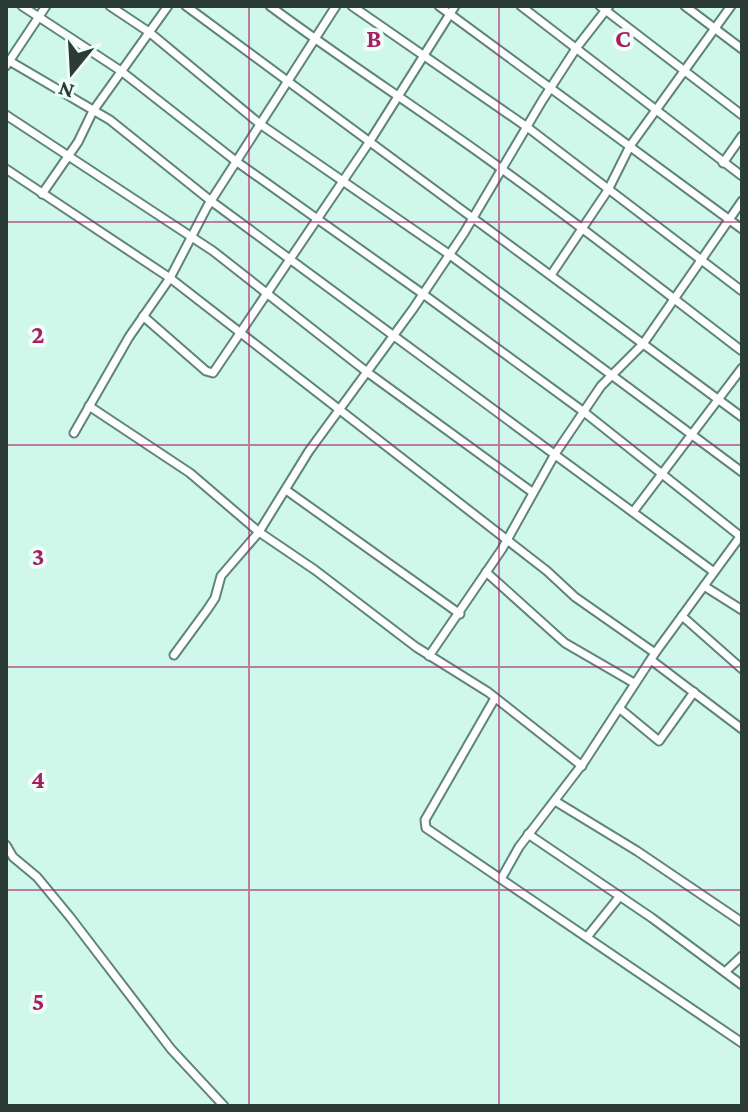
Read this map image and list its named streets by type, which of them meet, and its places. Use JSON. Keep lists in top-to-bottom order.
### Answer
{
  "north": "bottom",
  "grid": {
    "columns": ["B", "C"],
    "rows": [
      "2",
      "3",
      "4",
      "5"
    ]
  }
}
